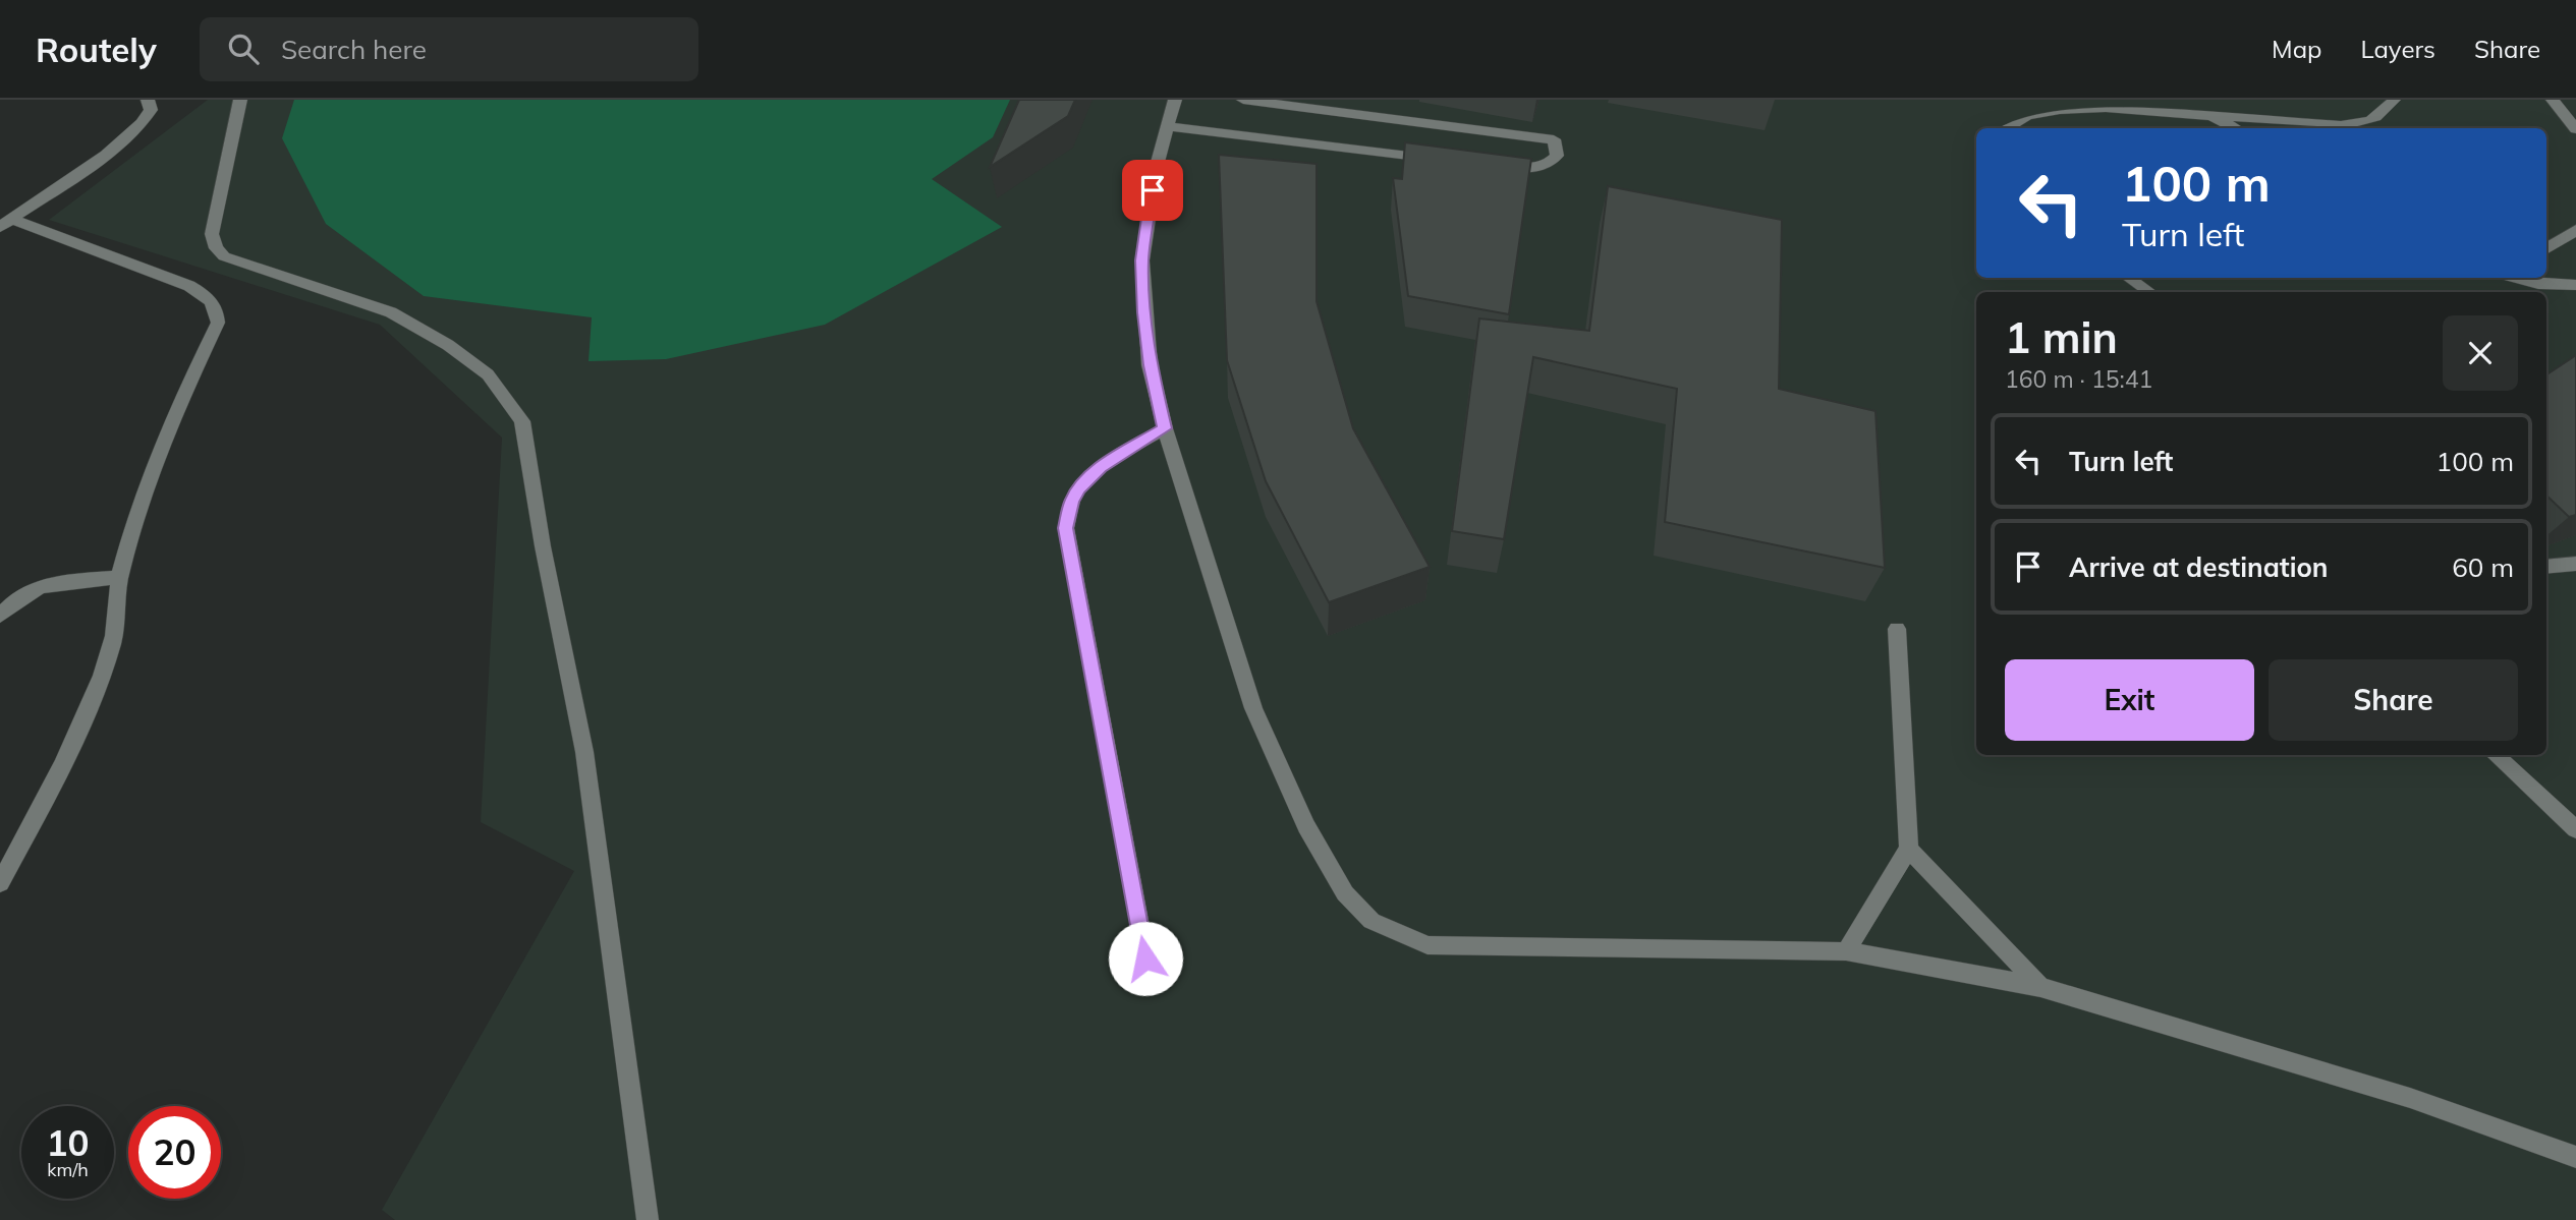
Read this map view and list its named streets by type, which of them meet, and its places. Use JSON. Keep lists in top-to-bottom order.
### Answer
{
  "page": {
    "header": "Routely",
    "search": "Search here",
    "nav": ["Map", "Layers", "Share"],
    "turn": ["100 m", "Turn left"],
    "heading": ["1 min", "160 m · 15:41"],
    "list": [
      {
        "name": "Turn left",
        "value": "100 m"
      },
      {
        "name": "Arrive at destination",
        "value": "60 m"
      }
    ],
    "buttons": ["Exit", "Share"],
    "speed": "10 km/h",
    "limit": "20"
  }
}
